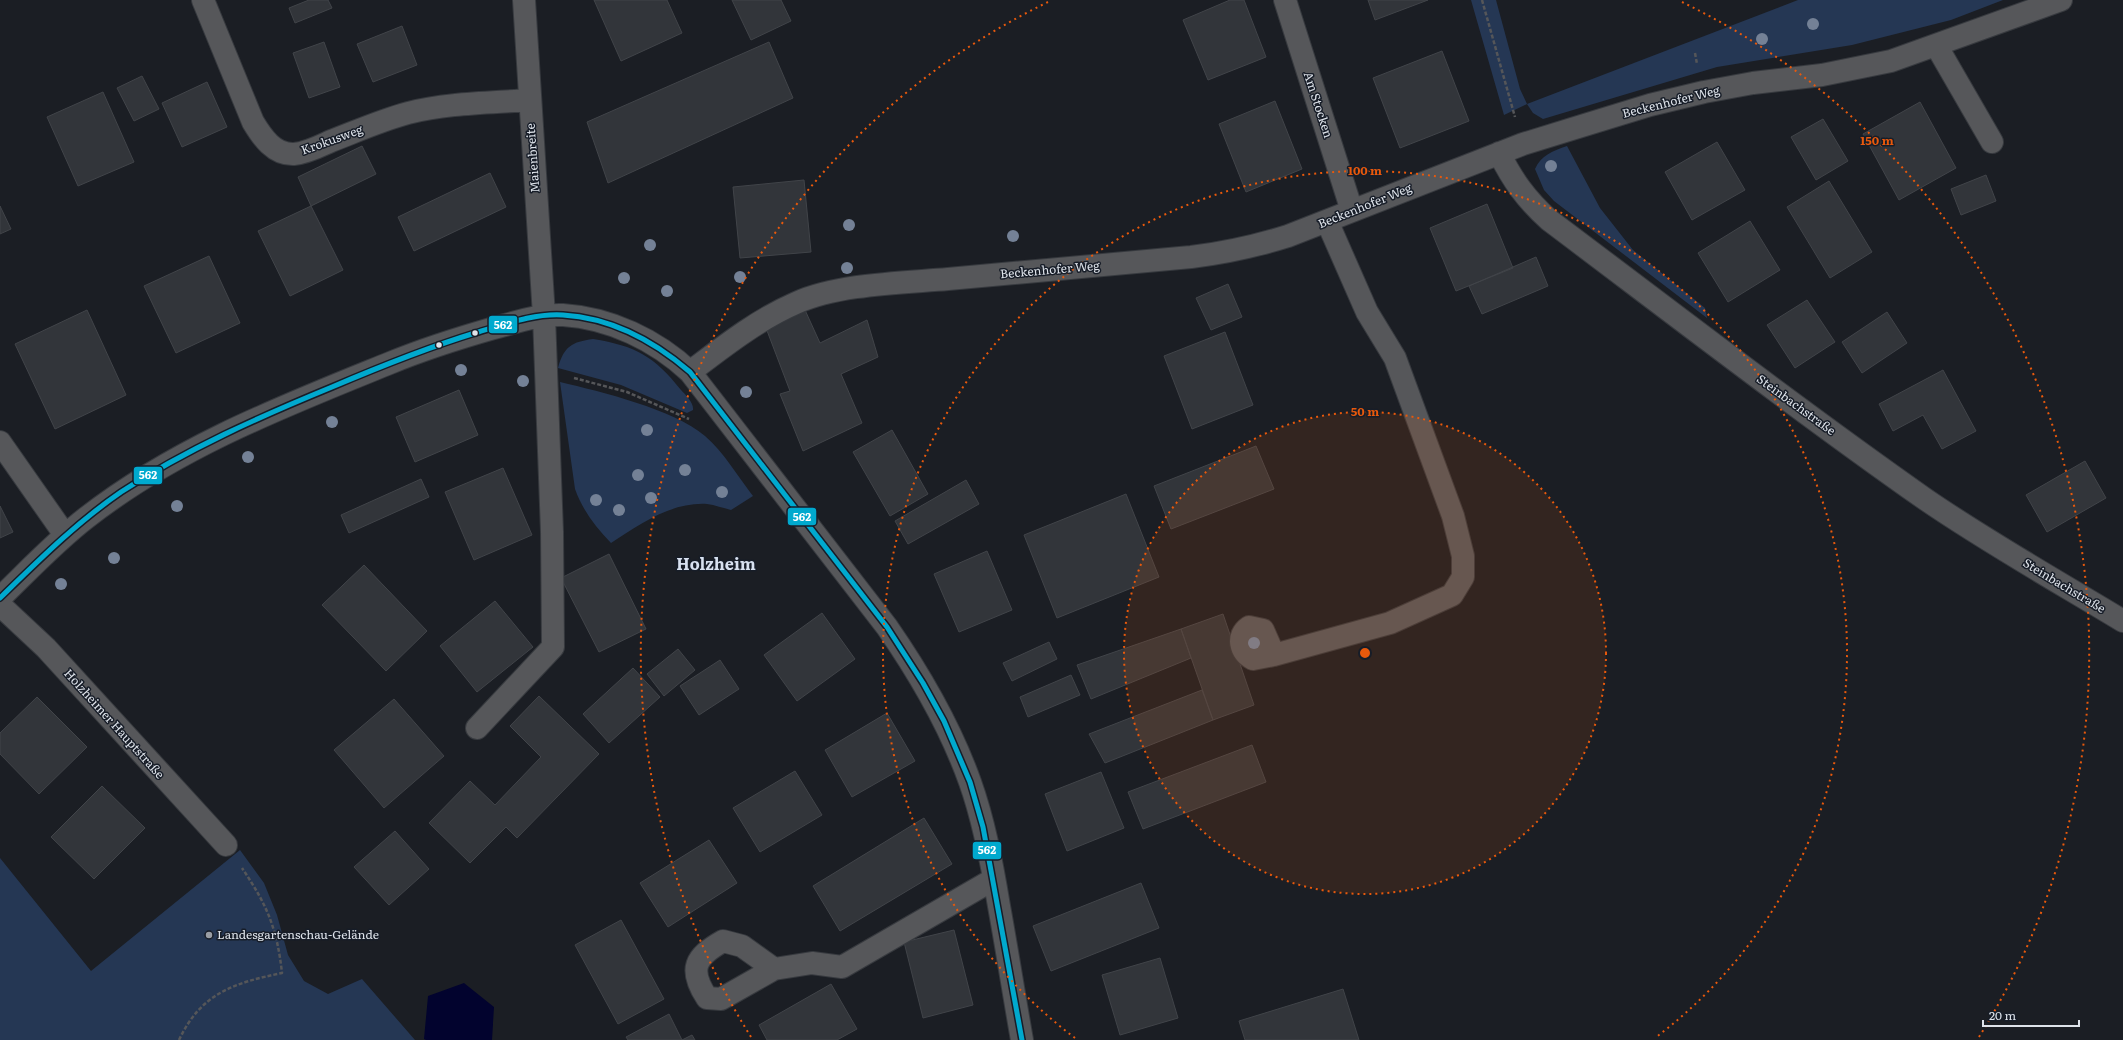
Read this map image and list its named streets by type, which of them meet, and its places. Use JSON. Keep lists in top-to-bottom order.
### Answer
{
  "streets": {
    "street": [
      "Beckenhofer Weg",
      "Am Stocken",
      "Krokusweg",
      "Maienbreite",
      "Steinbachstraße",
      "Holzheimer Hauptstraße"
    ]
  },
  "crossings": [
    ["Beckenhofer Weg", "Am Stocken"],
    ["Beckenhofer Weg", "Steinbachstraße"],
    ["Krokusweg", "Maienbreite"]
  ],
  "districts": ["Holzheim"],
  "places": ["Landesgartenschau-Gelände"],
  "lines": ["transit line 562"],
  "scale_bar": "20 m",
  "rings": ["150 m", "100 m", "50 m"]
}
